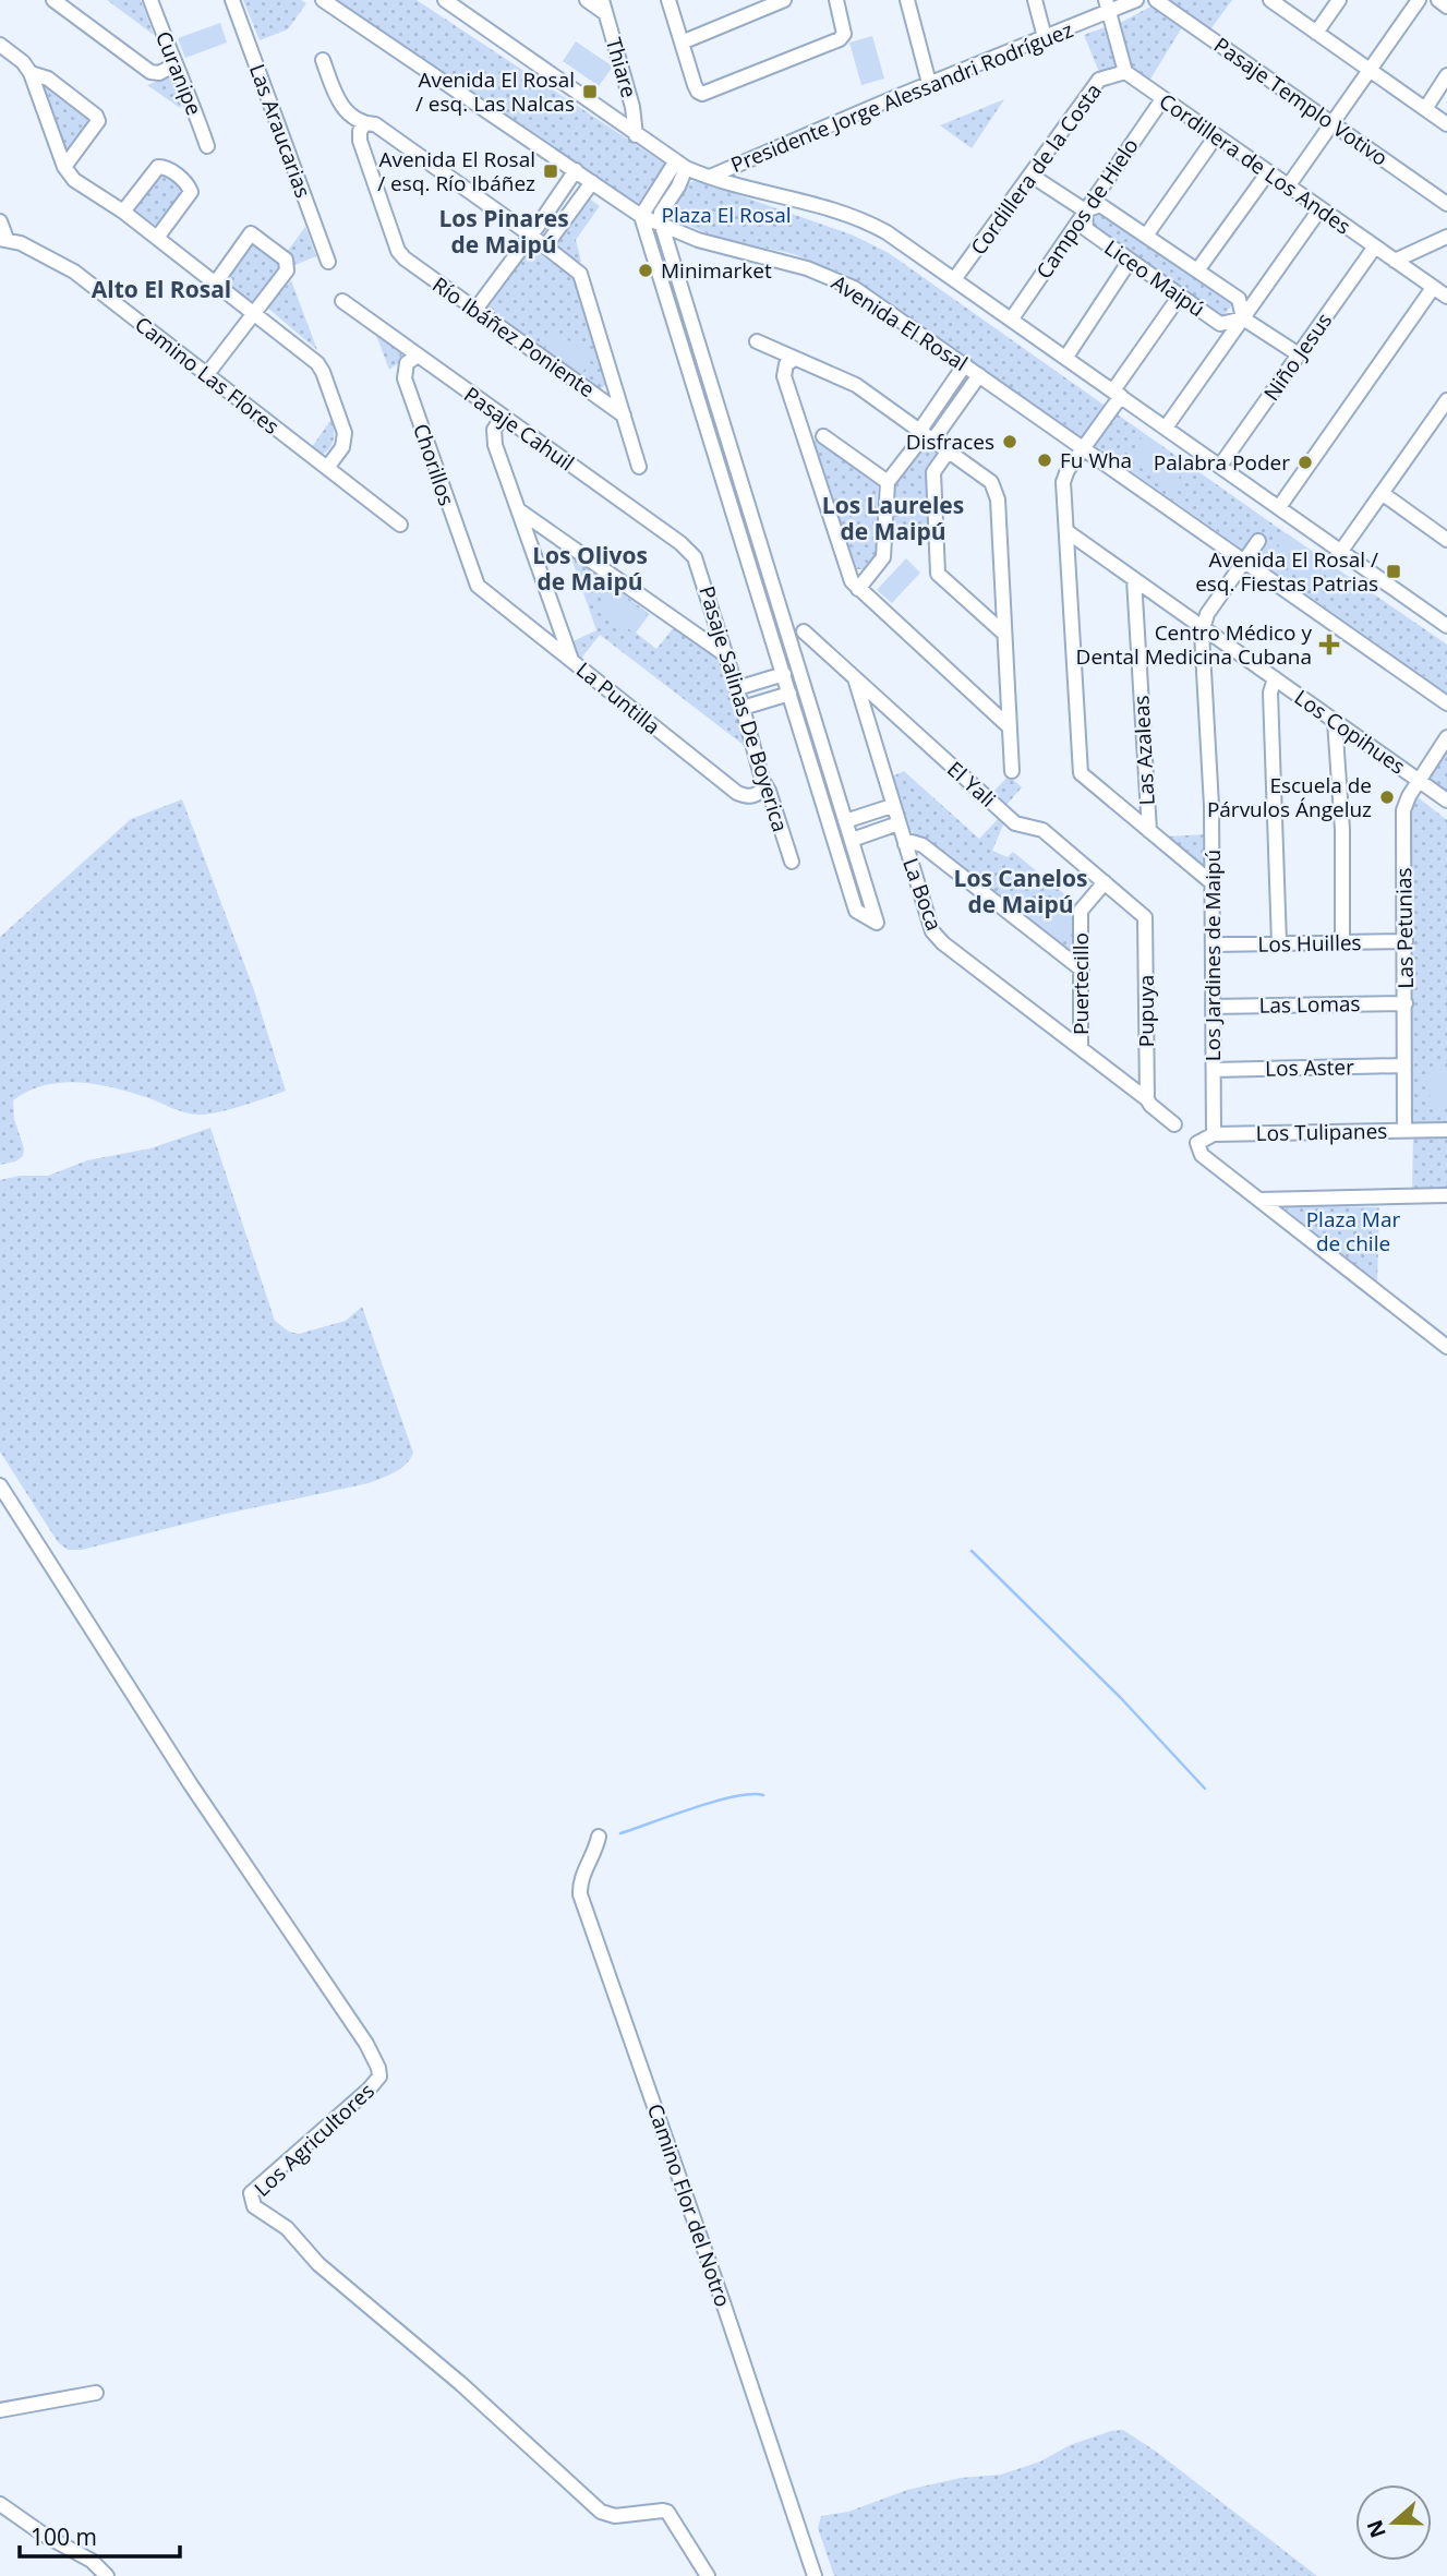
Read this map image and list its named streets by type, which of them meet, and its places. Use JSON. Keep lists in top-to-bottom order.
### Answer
{
  "streets": {
    "street": [
      "Thiare",
      "Curanipe",
      "Presidente Jorge Alessandri Rodríguez",
      "Pasaje Templo Votivo",
      "Las Araucarias",
      "Cordillera de Los Andes",
      "Cordillera de la Costa",
      "Campos de Hielo",
      "Liceo Maipú",
      "Avenida El Rosal",
      "Río Ibáñez Poniente",
      "Niño Jesus",
      "Camino Las Flores",
      "Pasaje Cahuil",
      "Chorillos",
      "La Puntilla",
      "Pasaje Salinas De Boyerica",
      "Los Copihues",
      "Las Azaleas",
      "El Yali",
      "La Boca",
      "Las Petunias",
      "Los Huilles",
      "Los Jardines de Maipú",
      "Puertecillo",
      "Las Lomas",
      "Pupuya",
      "Los Aster",
      "Los Tulipanes",
      "Los Agricultores",
      "Camino Flor del Notro"
    ]
  },
  "crossings": [
    ["Cordillera de Los Andes", "Cordillera de la Costa"],
    ["Cordillera de Los Andes", "Campos de Hielo"],
    ["Cordillera de Los Andes", "Niño Jesus"],
    ["Campos de Hielo", "Liceo Maipú"],
    ["Pasaje Cahuil", "Chorillos"],
    ["Pasaje Cahuil", "Pasaje Salinas De Boyerica"],
    ["Chorillos", "La Puntilla"],
    ["La Puntilla", "Pasaje Salinas De Boyerica"],
    ["Los Copihues", "Las Azaleas"],
    ["Los Copihues", "Las Petunias"],
    ["Los Copihues", "Los Jardines de Maipú"],
    ["El Yali", "La Boca"],
    ["El Yali", "Puertecillo"],
    ["El Yali", "Pupuya"],
    ["La Boca", "Puertecillo"],
    ["La Boca", "Pupuya"],
    ["Las Petunias", "Los Huilles"],
    ["Las Petunias", "Las Lomas"],
    ["Las Petunias", "Los Aster"],
    ["Las Petunias", "Los Tulipanes"],
    ["Los Huilles", "Los Jardines de Maipú"],
    ["Los Jardines de Maipú", "Las Lomas"],
    ["Los Jardines de Maipú", "Los Aster"],
    ["Los Jardines de Maipú", "Los Tulipanes"]
  ],
  "districts": [
    "Los Pinares de Maipú",
    "Alto El Rosal",
    "Los Laureles de Maipú",
    "Los Olivos de Maipú",
    "Los Canelos de Maipú"
  ],
  "parks": ["Plaza El Rosal", "Plaza Mar de chile"],
  "places": {
    "transit": ["Avenida El Rosal / esq. Las Nalcas", "Avenida El Rosal / esq. Río Ibáñez", "Avenida El Rosal / esq. Fiestas Patrias"],
    "other": [
      "Minimarket",
      "Disfraces",
      "Fu Wha",
      "Palabra Poder",
      "Escuela de Párvulos Ángeluz"
    ],
    "health": ["Centro Médico y Dental Medicina Cubana"]
  },
  "scale_bar": "100 m",
  "north": "left"
}
